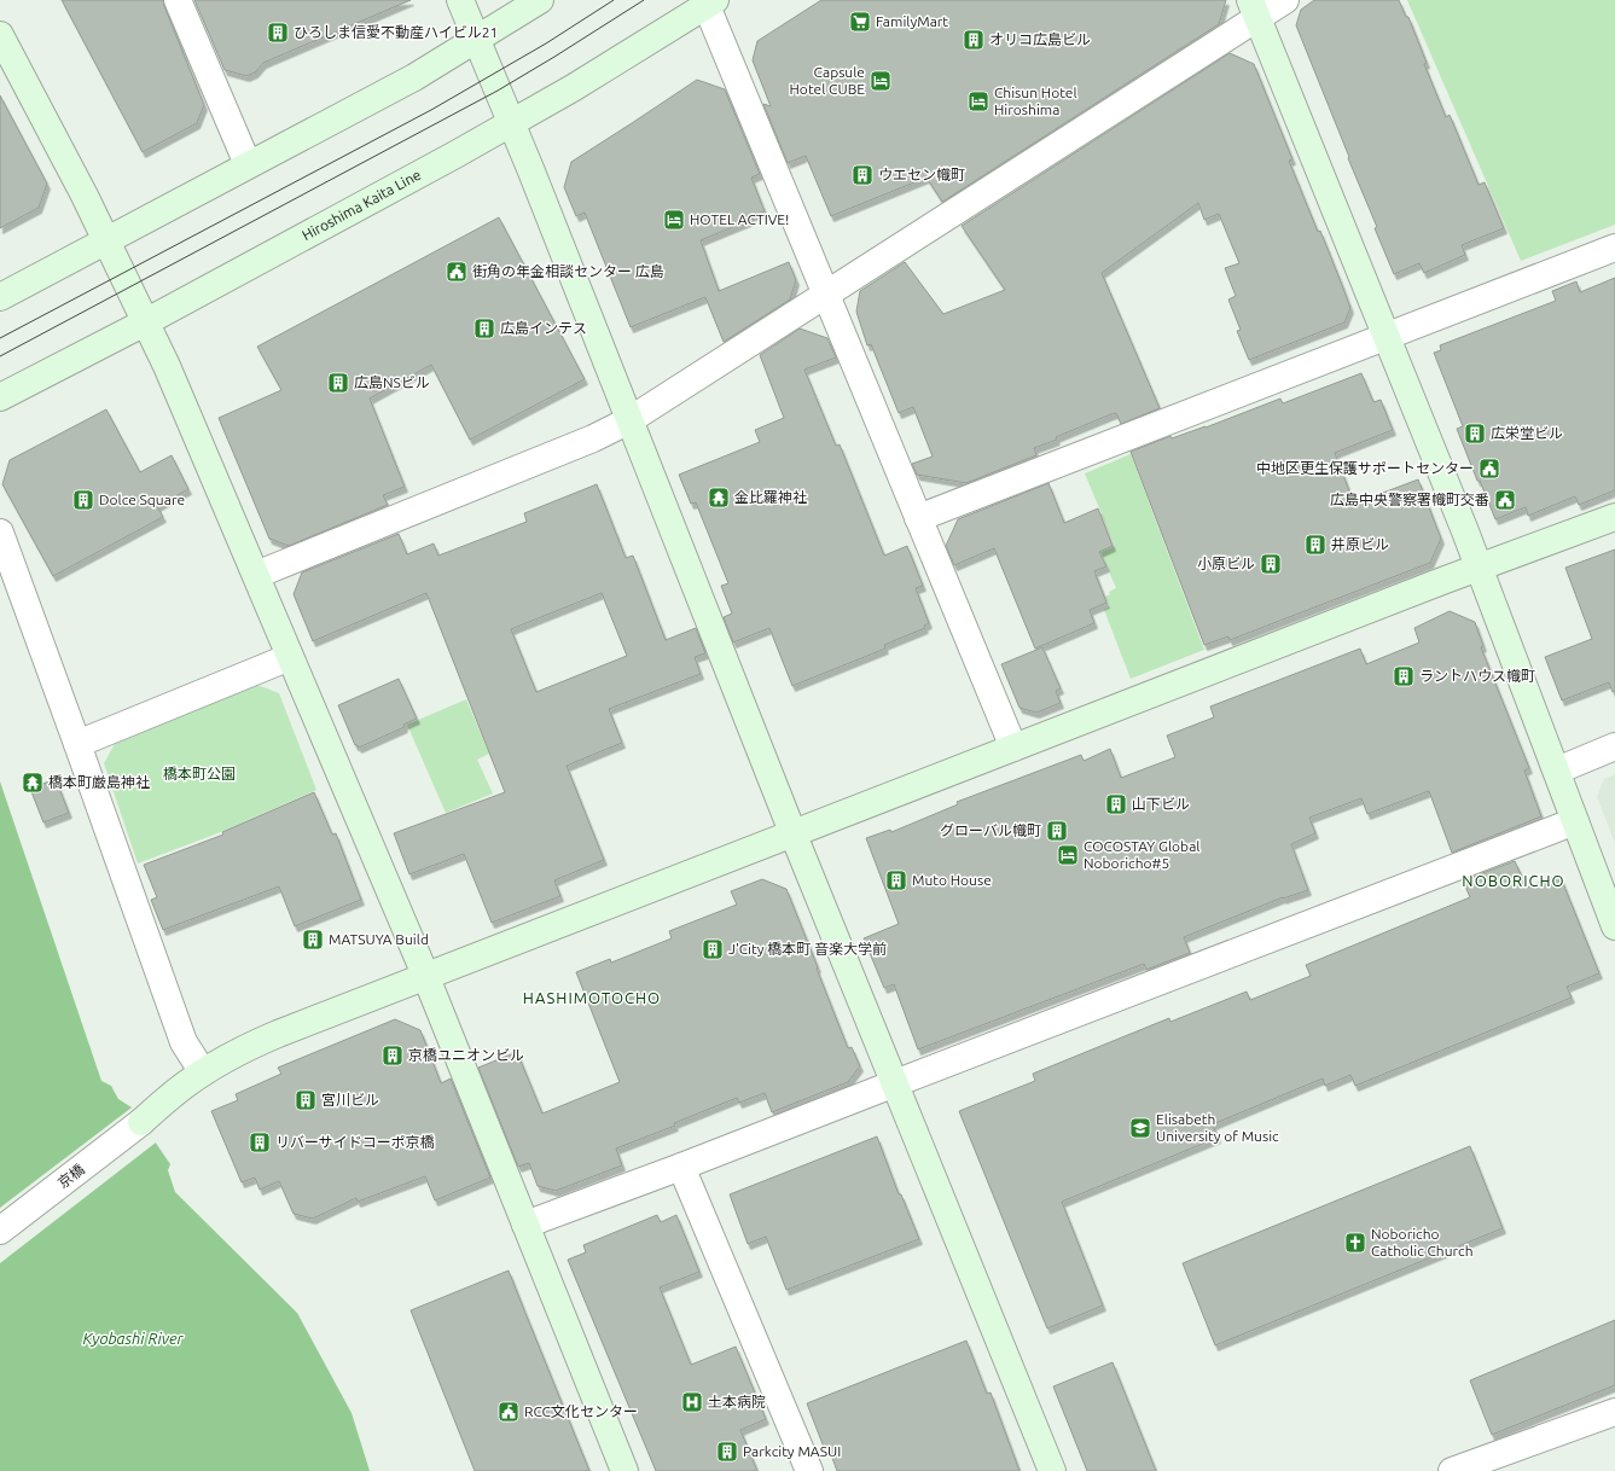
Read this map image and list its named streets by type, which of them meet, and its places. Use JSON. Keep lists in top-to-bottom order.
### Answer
{
  "streets": {
    "street": ["Hiroshima Kaita Line", "京橋"]
  },
  "districts": ["NOBORICHO", "HASHIMOTOCHO"],
  "water": ["Kyobashi River"],
  "parks": ["橋本町公園"],
  "places": {
    "supermarket": ["FamilyMart"],
    "building": [
      "ひろしま信愛不動産ハイビル21",
      "オリコ広島ビル",
      "ウエセン幟町",
      "広島インテス",
      "広島NSビル",
      "広栄堂ビル",
      "Dolce Square",
      "井原ビル",
      "小原ビル",
      "ラントハウス幟町",
      "山下ビル",
      "グローバル幟町",
      "Muto House",
      "MATSUYA Build",
      "J'City 橋本町 音楽大学前",
      "京橋ユニオンビル",
      "宮川ビル",
      "リバーサイドコーポ京橋",
      "Parkcity MASUI"
    ],
    "hotel": [
      "Capsule Hotel CUBE",
      "Chisun Hotel Hiroshima",
      "HOTEL ACTIVE!",
      "COCOSTAY Global Noboricho#5"
    ],
    "public building": [
      "街角の年金相談センター 広島",
      "中地区更生保護サポートセンター",
      "広島中央警察署幟町交番",
      "RCC文化センター"
    ],
    "temple": ["金比羅神社", "橋本町厳島神社"],
    "school or university": ["Elisabeth University of Music"],
    "church": ["Noboricho Catholic Church"],
    "hospital": ["土本病院"]
  }
}
